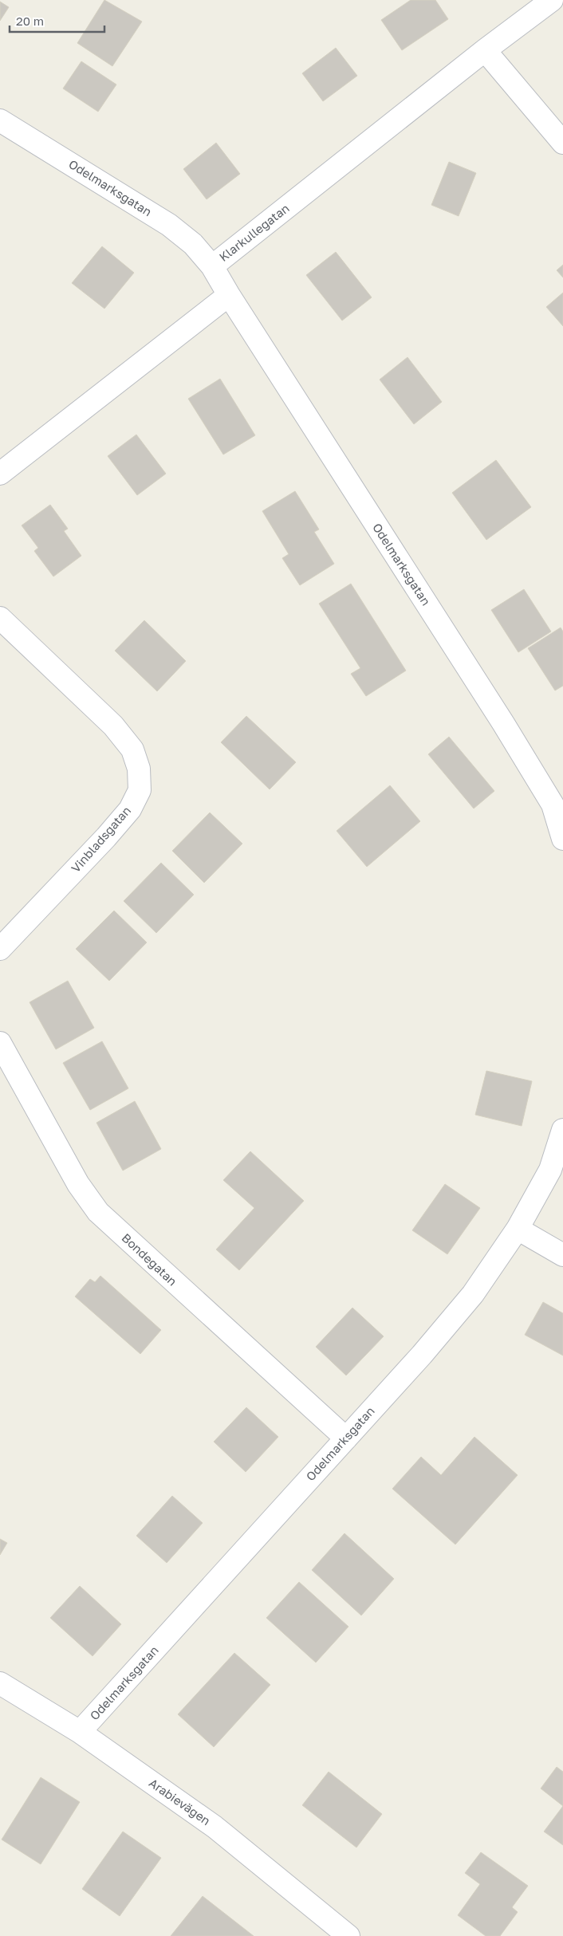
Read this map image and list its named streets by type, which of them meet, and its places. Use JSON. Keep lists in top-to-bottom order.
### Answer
{
  "streets": {
    "street": [
      "Odelmarksgatan",
      "Klarkullegatan",
      "Vinbladsgatan",
      "Bondegatan",
      "Arabievägen"
    ]
  },
  "crossings": [
    ["Odelmarksgatan", "Klarkullegatan"],
    ["Odelmarksgatan", "Bondegatan"],
    ["Odelmarksgatan", "Arabievägen"]
  ],
  "scale_bar": "20 m"
}
